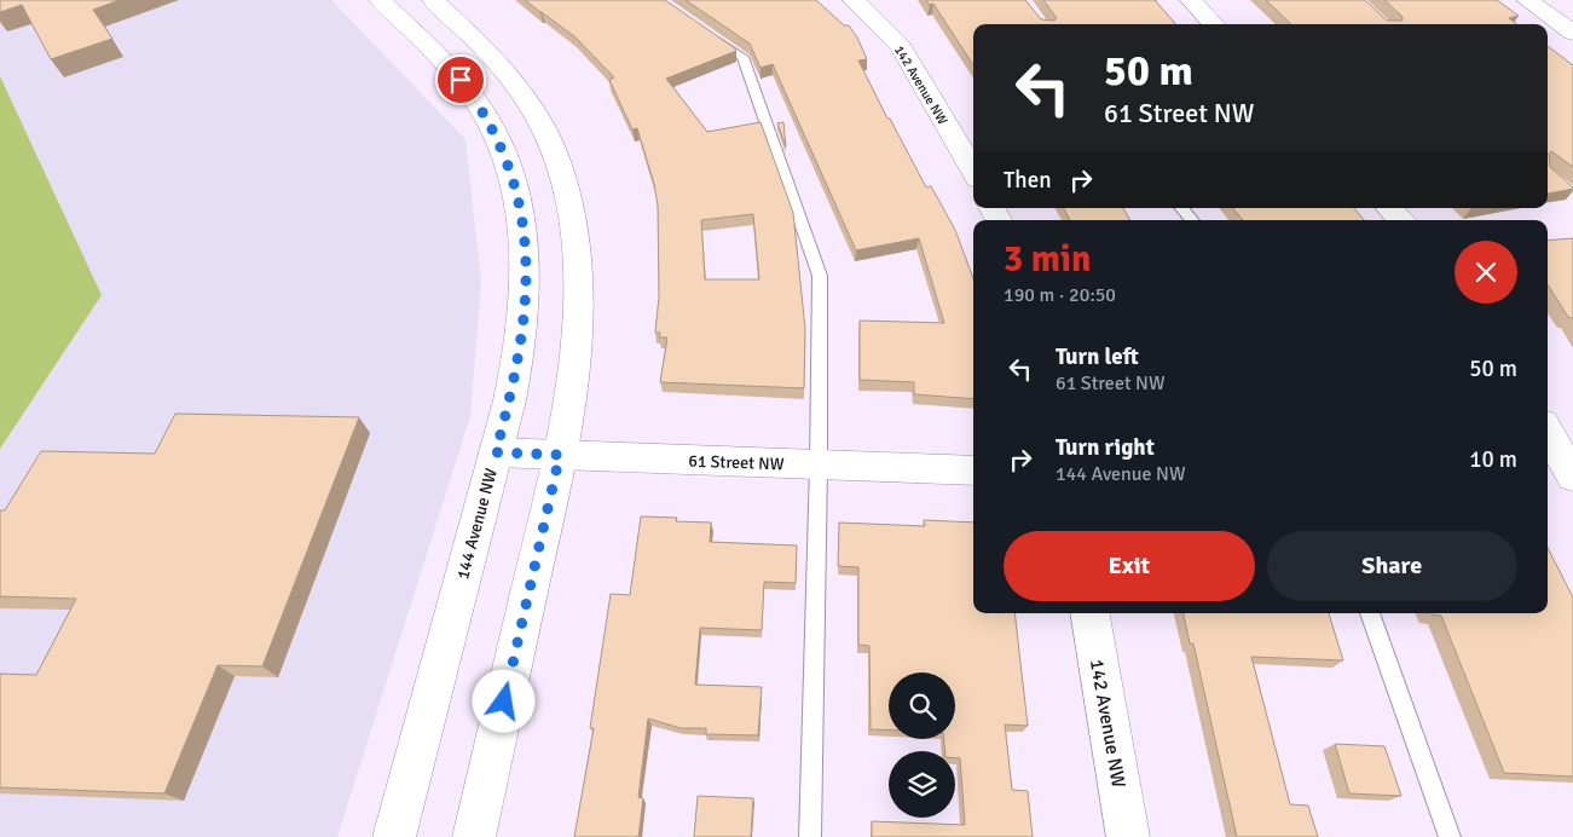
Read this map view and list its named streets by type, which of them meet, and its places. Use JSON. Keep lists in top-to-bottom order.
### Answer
{
  "streets": {
    "street": ["142 Avenue NW", "61 Street NW", "144 Avenue NW"]
  },
  "crossings": [
    ["61 Street NW", "144 Avenue NW"]
  ],
  "page": {
    "turn": ["50 m", "61 Street NW"],
    "then": "Then",
    "heading": ["3 min", "190 m · 20:50"],
    "list": [
      {
        "name": "Turn left",
        "note": "61 Street NW",
        "value": "50 m"
      },
      {
        "name": "Turn right",
        "note": "144 Avenue NW",
        "value": "10 m"
      }
    ],
    "buttons": ["Exit", "Share"]
  }
}
